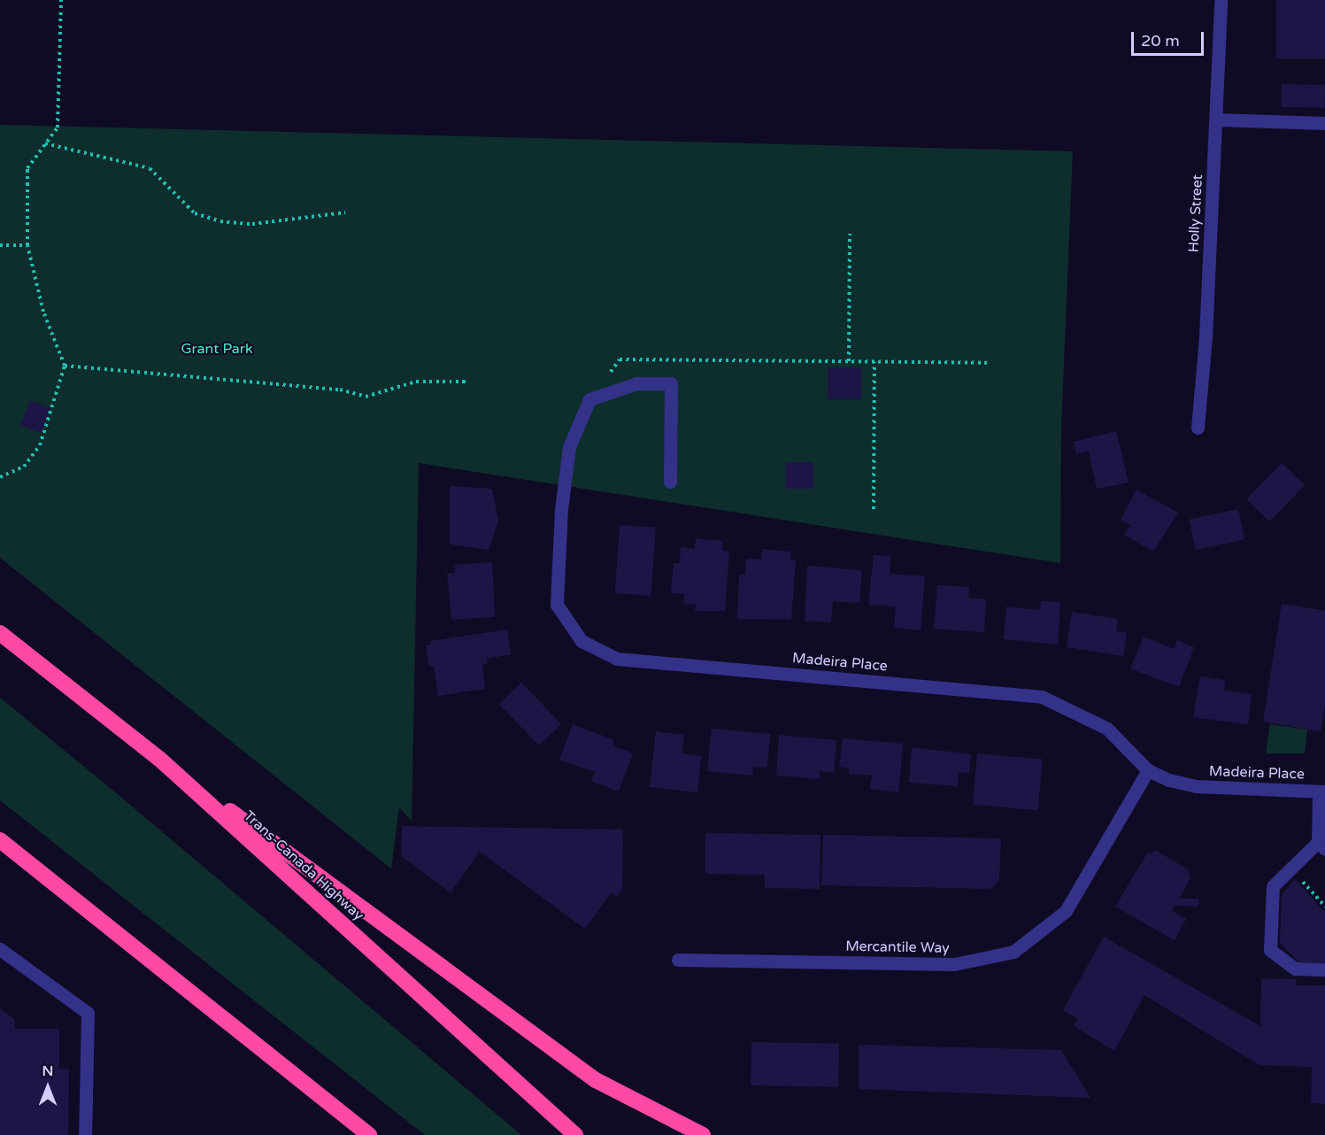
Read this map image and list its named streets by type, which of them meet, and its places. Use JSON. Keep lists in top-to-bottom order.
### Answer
{
  "streets": {
    "highway": ["Trans-Canada Highway"],
    "street": ["Holly Street", "Madeira Place", "Mercantile Way"]
  },
  "crossings": [
    ["Madeira Place", "Mercantile Way"]
  ],
  "parks": ["Grant Park"],
  "scale_bar": "20 m",
  "north": "top"
}
